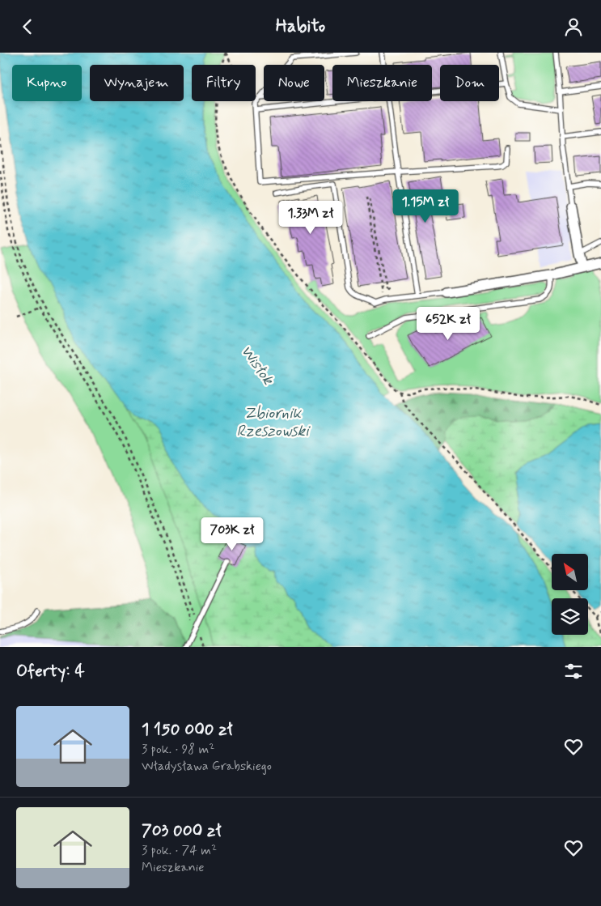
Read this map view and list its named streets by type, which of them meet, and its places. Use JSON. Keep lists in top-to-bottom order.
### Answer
{
  "water": ["Wisłok", "Zbiornik Rzeszowski"],
  "north": "top left",
  "page": {
    "header": "Habito",
    "chip": [
      "Kupno",
      "Wynajem",
      "Filtry",
      "Nowe",
      "Mieszkanie",
      "Dom"
    ],
    "price": [
      "1.15M zł",
      "1.33M zł",
      "652K zł",
      "703K zł"
    ],
    "heading": "Oferty: 4",
    "list": [
      {
        "name": "1 150 000 zł",
        "note": "3 pok. · 98 m² · Władysława Grabskiego"
      },
      {
        "name": "703 000 zł",
        "note": "3 pok. · 74 m² · Mieszkanie"
      }
    ]
  }
}
